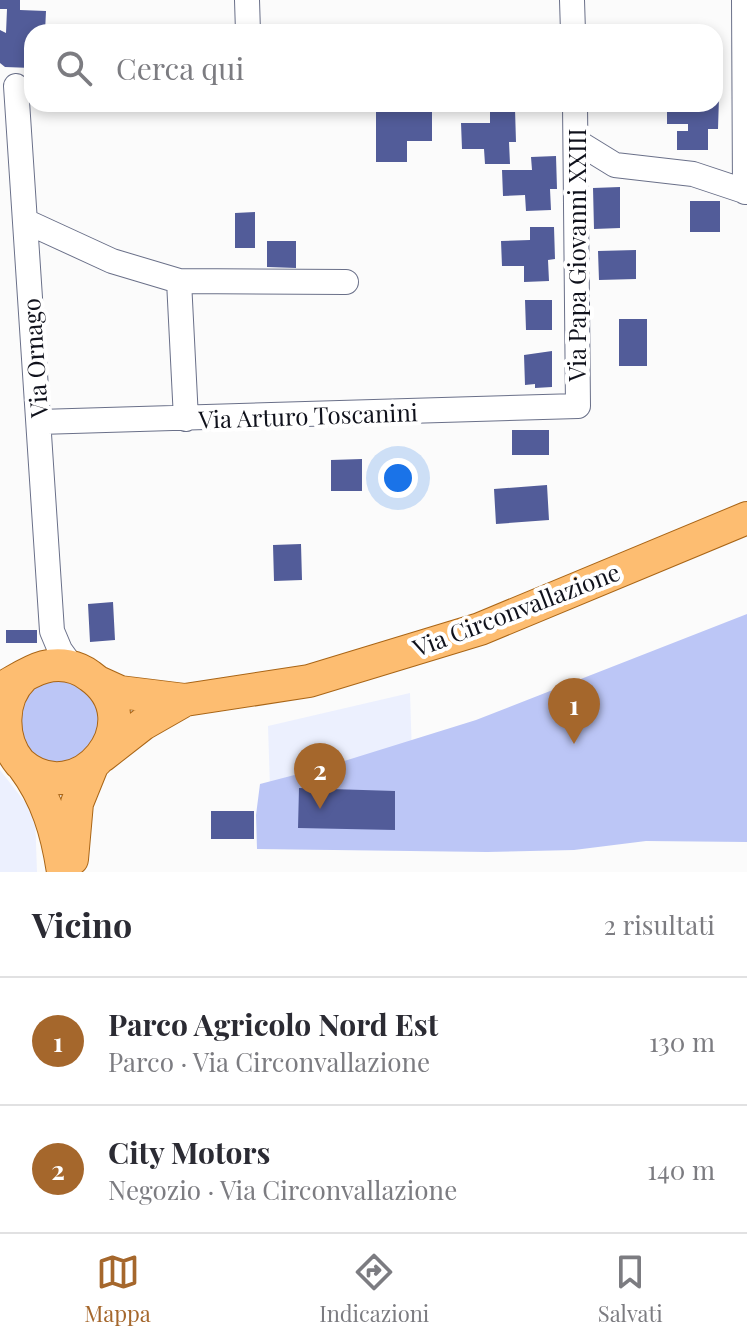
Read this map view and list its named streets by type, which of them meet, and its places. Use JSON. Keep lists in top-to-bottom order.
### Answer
{
  "streets": {
    "main road": ["Via Circonvallazione"],
    "street": ["Via Papa Giovanni XXIII", "Via Ornago", "Via Arturo Toscanini"]
  },
  "crossings": [
    ["Via Papa Giovanni XXIII", "Via Arturo Toscanini"],
    ["Via Ornago", "Via Arturo Toscanini"],
    ["Via Ornago", "Via Circonvallazione"]
  ],
  "page": {
    "search": "Cerca qui",
    "pins": ["1", "2"],
    "heading": ["Vicino", "2 risultati"],
    "list": [
      {
        "mark": "1",
        "name": "Parco Agricolo Nord Est",
        "note": "Parco · Via Circonvallazione",
        "value": "130 m"
      },
      {
        "mark": "2",
        "name": "City Motors",
        "note": "Negozio · Via Circonvallazione",
        "value": "140 m"
      }
    ],
    "nav": ["Mappa", "Indicazioni", "Salvati"]
  }
}
